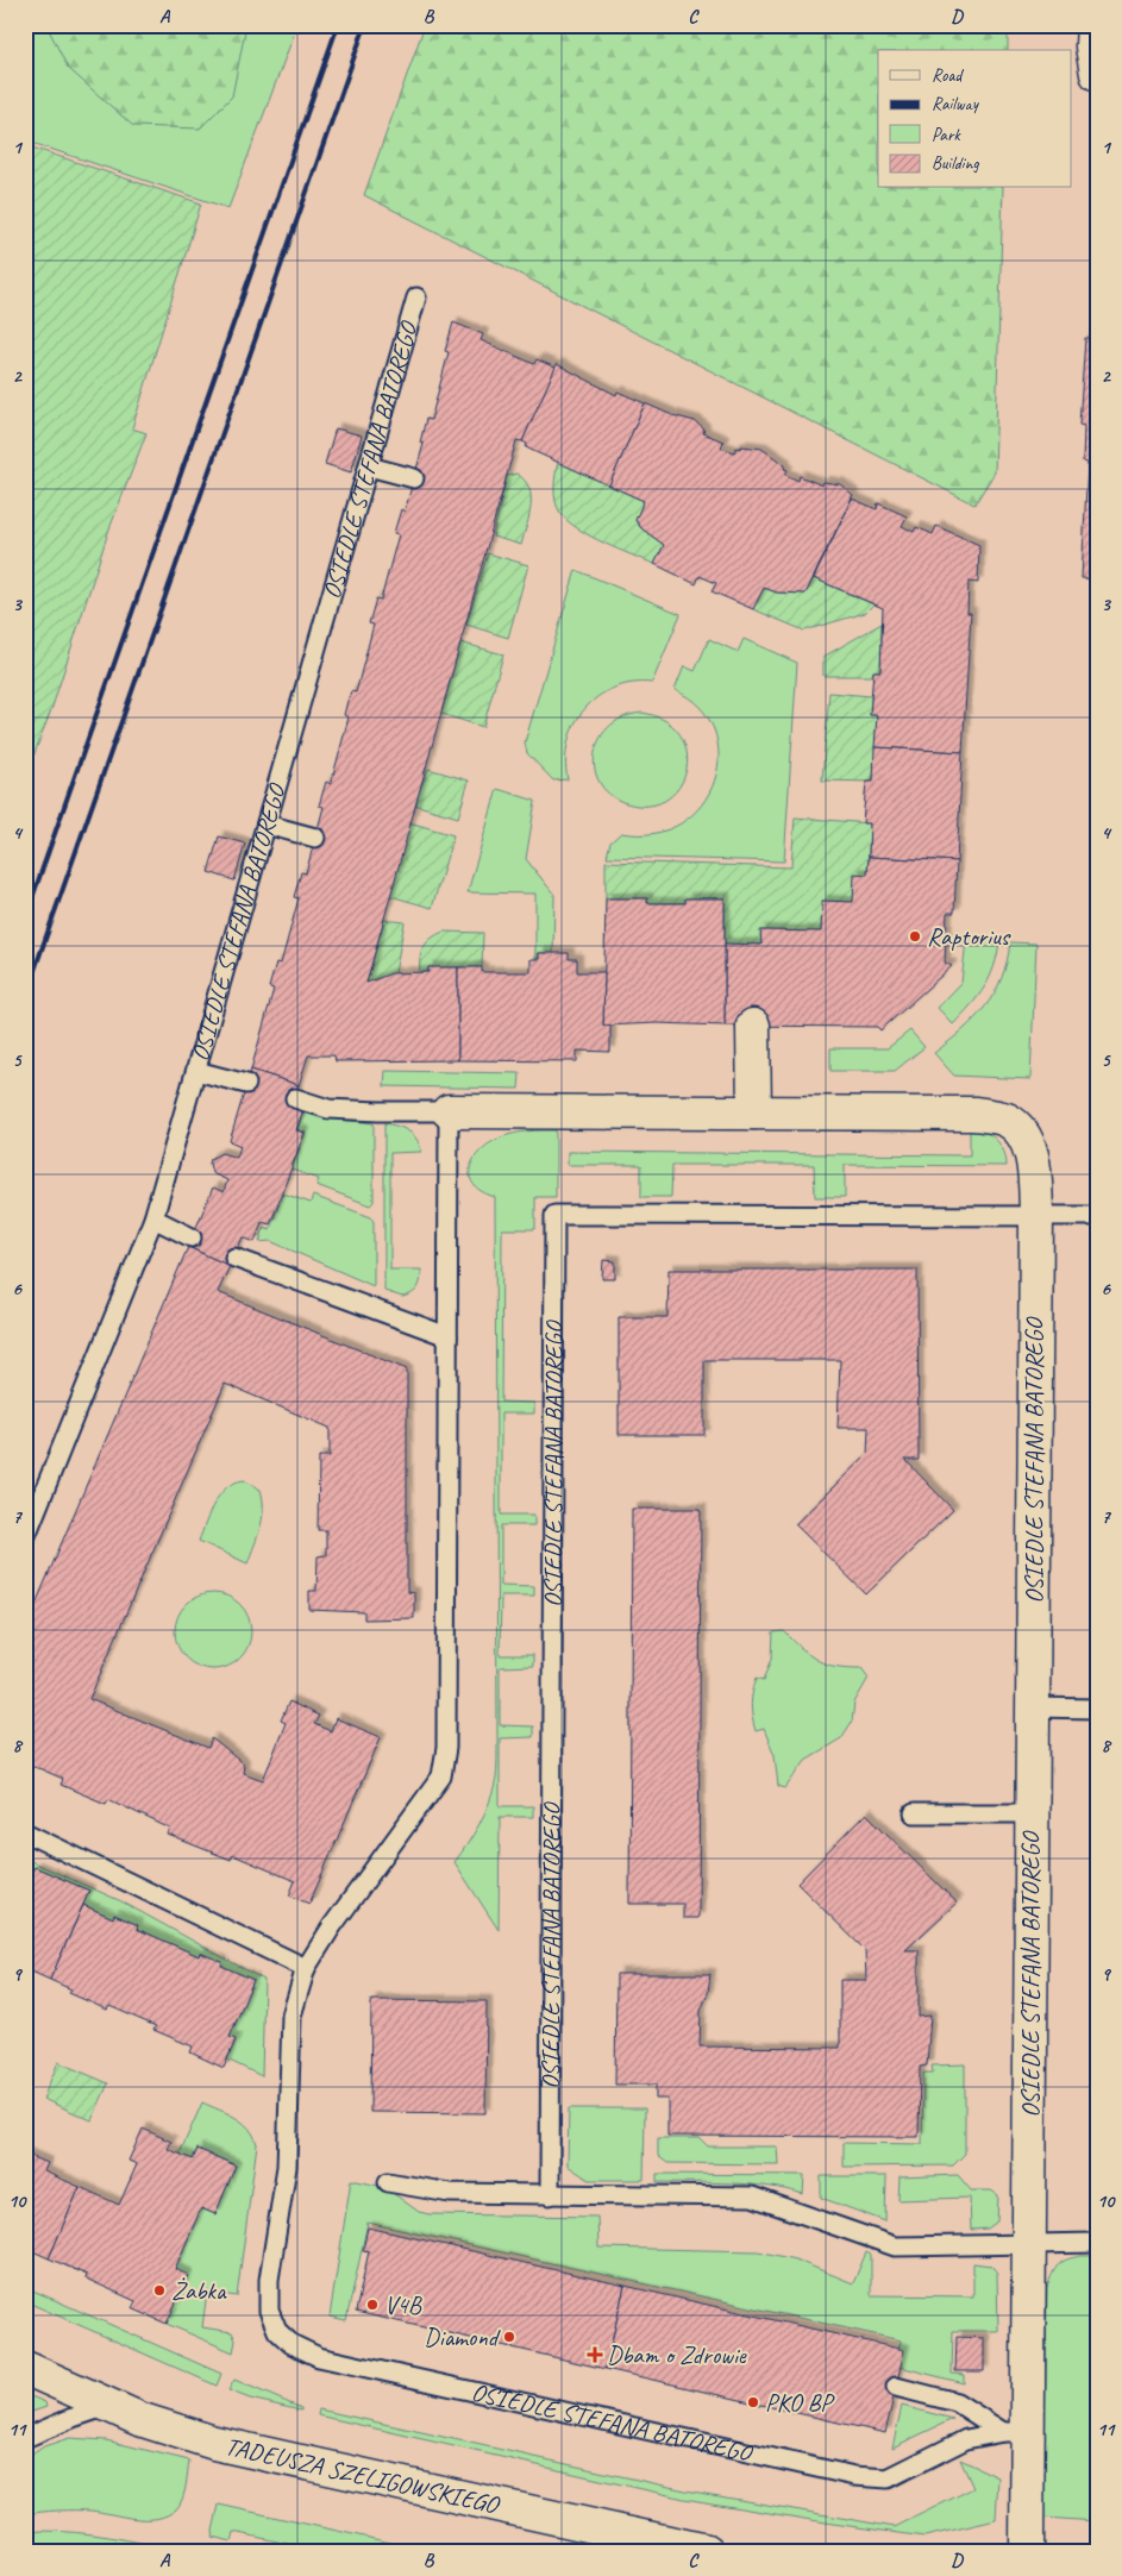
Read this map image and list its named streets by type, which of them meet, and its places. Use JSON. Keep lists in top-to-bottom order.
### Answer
{
  "streets": {
    "street": ["OSIEDLE STEFANA BATOREGO", "TADEUSZA SZELIGOWSKIEGO"]
  },
  "places": {
    "other": [
      "Raptorius",
      "Żabka",
      "V4B",
      "Diamond",
      "PKO BP"
    ],
    "health": ["Dbam o Zdrowie"]
  },
  "legend": [
    "Road",
    "Railway",
    "Park",
    "Building"
  ],
  "grid": {
    "columns": [
      "A",
      "B",
      "C",
      "D"
    ],
    "rows": [
      "1",
      "2",
      "3",
      "4",
      "5",
      "6",
      "7",
      "8",
      "9",
      "10",
      "11"
    ]
  }
}
